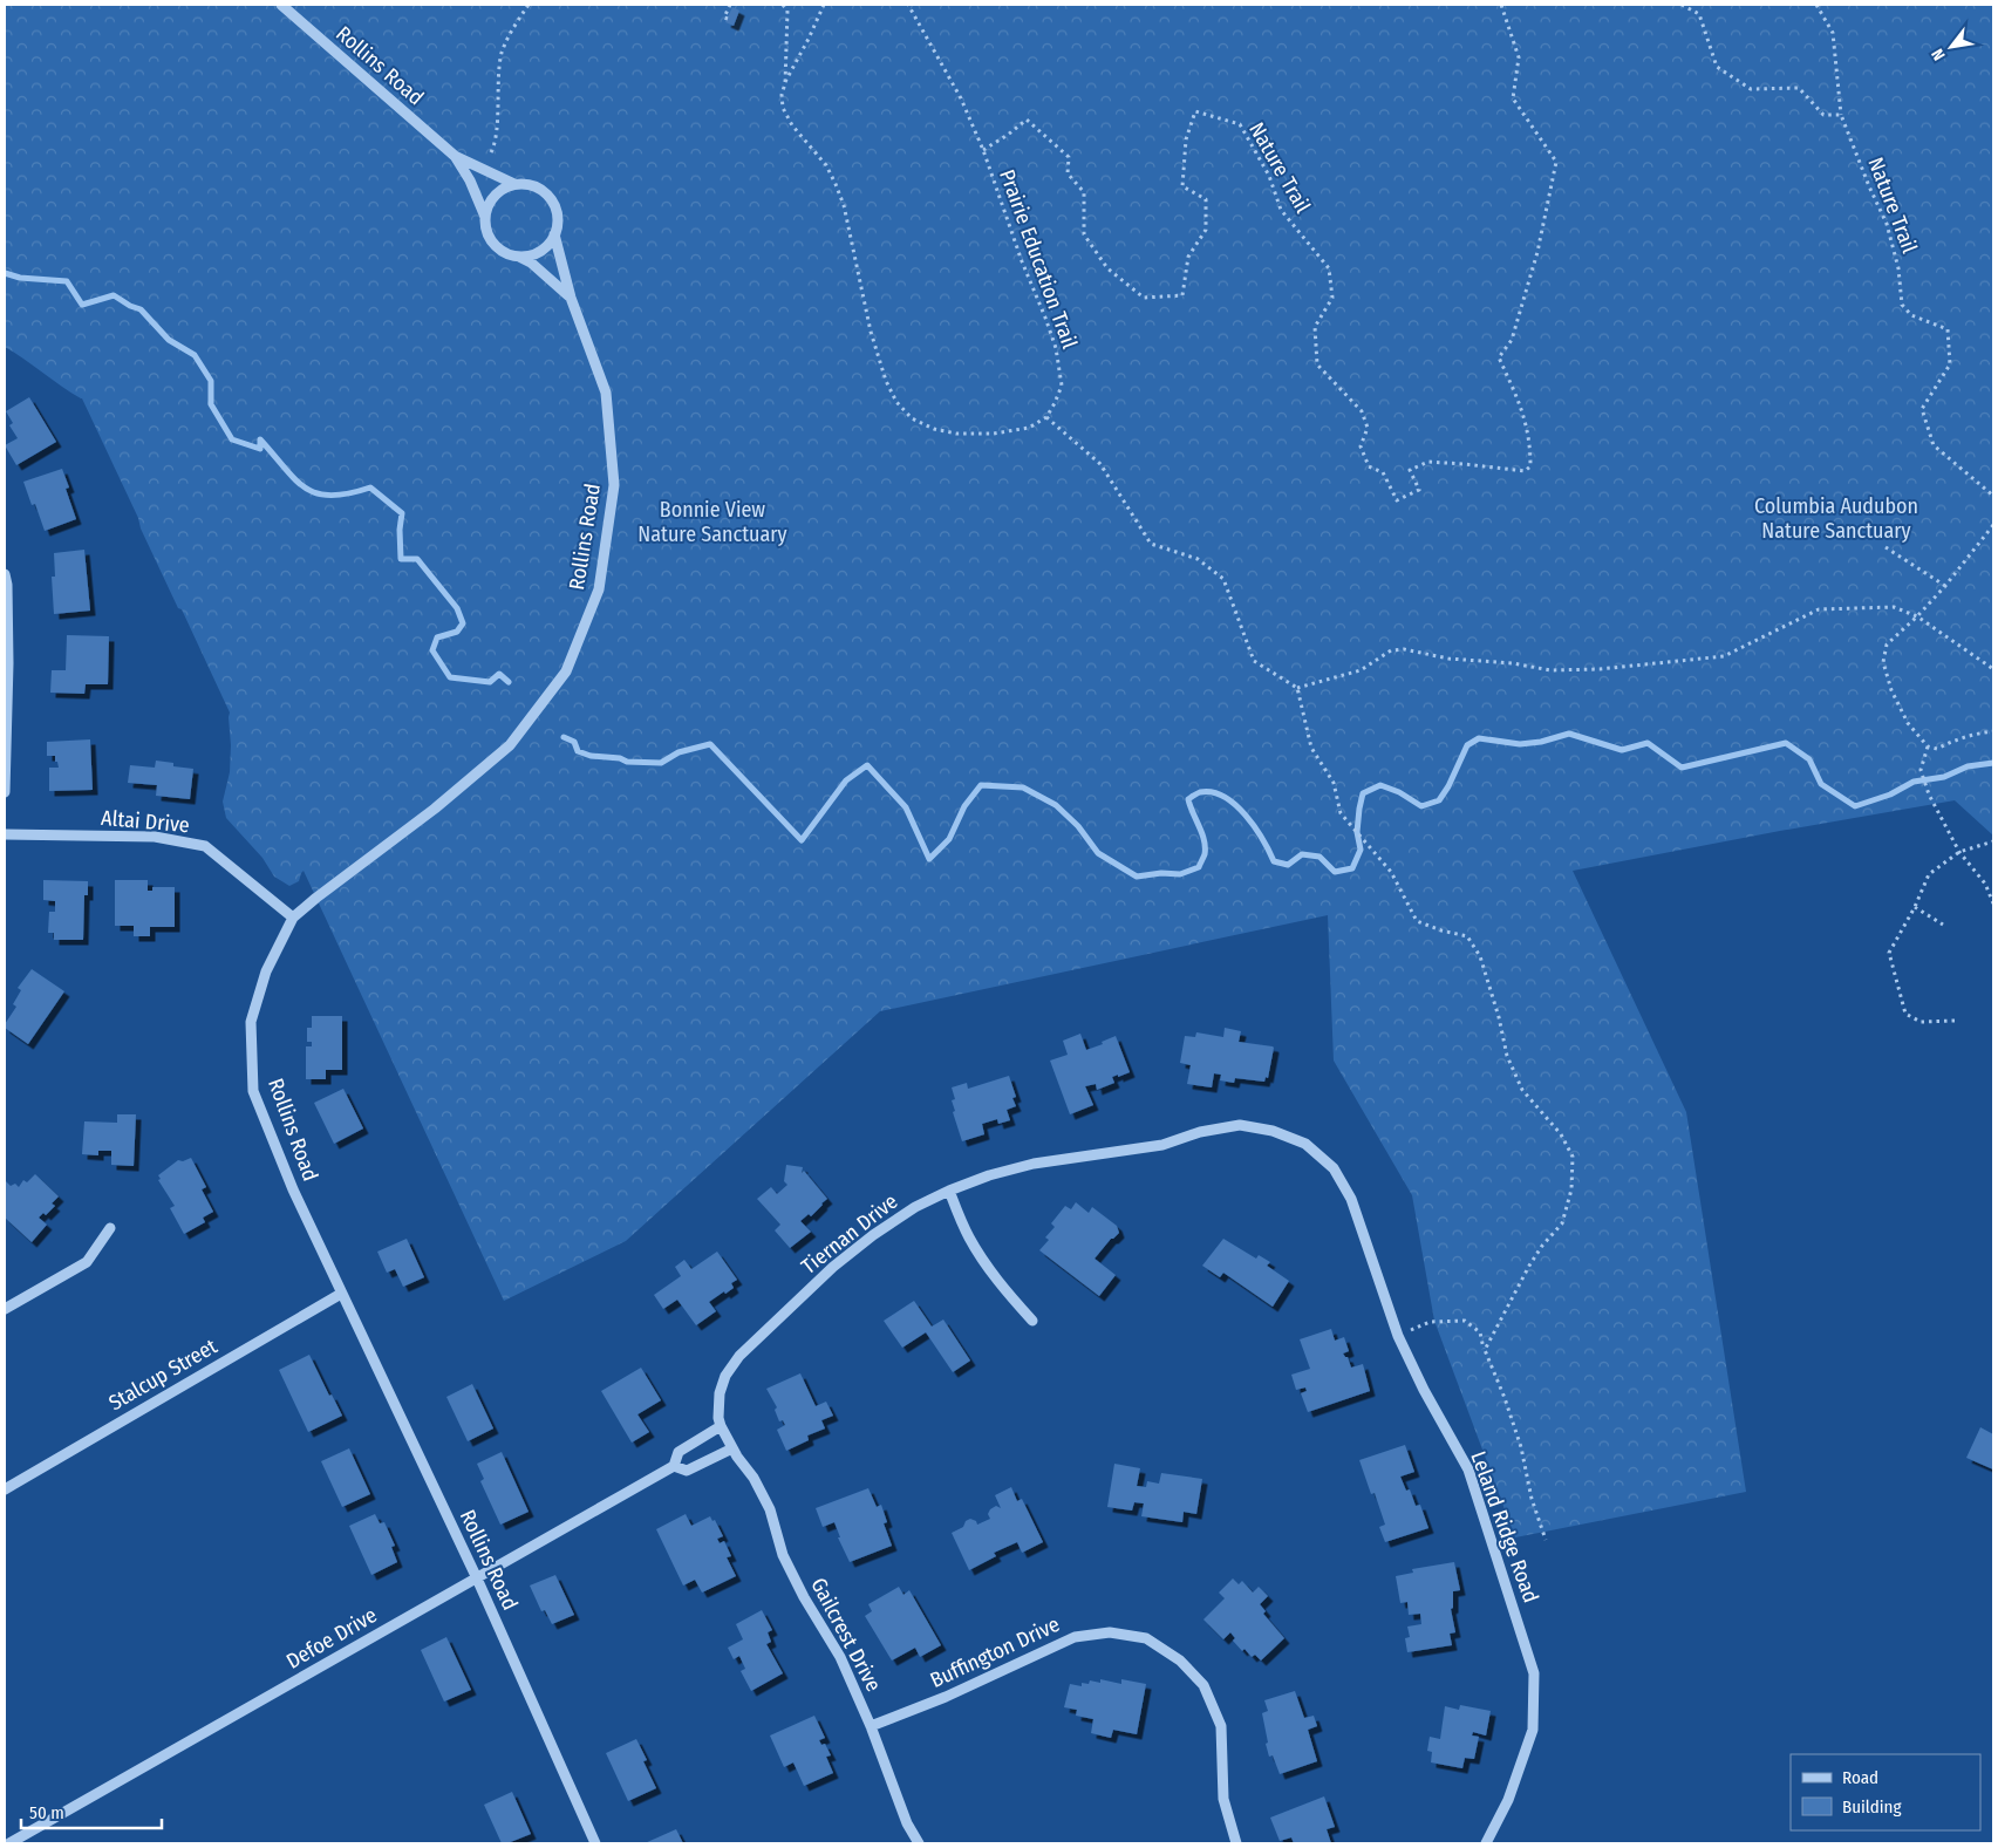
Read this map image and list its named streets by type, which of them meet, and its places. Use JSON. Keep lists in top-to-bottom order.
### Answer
{
  "streets": {
    "street": [
      "Rollins Road",
      "Altai Drive",
      "Tiernan Drive",
      "Stalcup Street",
      "Leland Ridge Road",
      "Gailcrest Drive",
      "Defoe Drive",
      "Buffington Drive"
    ],
    "path": ["Nature Trail", "Prairie Education Trail"]
  },
  "crossings": [
    ["Rollins Road", "Altai Drive"],
    ["Rollins Road", "Stalcup Street"],
    ["Rollins Road", "Defoe Drive"],
    ["Nature Trail", "Prairie Education Trail"],
    ["Tiernan Drive", "Leland Ridge Road"],
    ["Tiernan Drive", "Gailcrest Drive"],
    ["Tiernan Drive", "Defoe Drive"],
    ["Gailcrest Drive", "Defoe Drive"],
    ["Gailcrest Drive", "Buffington Drive"]
  ],
  "parks": ["Columbia Audubon Nature Sanctuary", "Bonnie View Nature Sanctuary"],
  "legend": ["Road", "Building"],
  "scale_bar": "50 m",
  "north": "bottom left"
}
